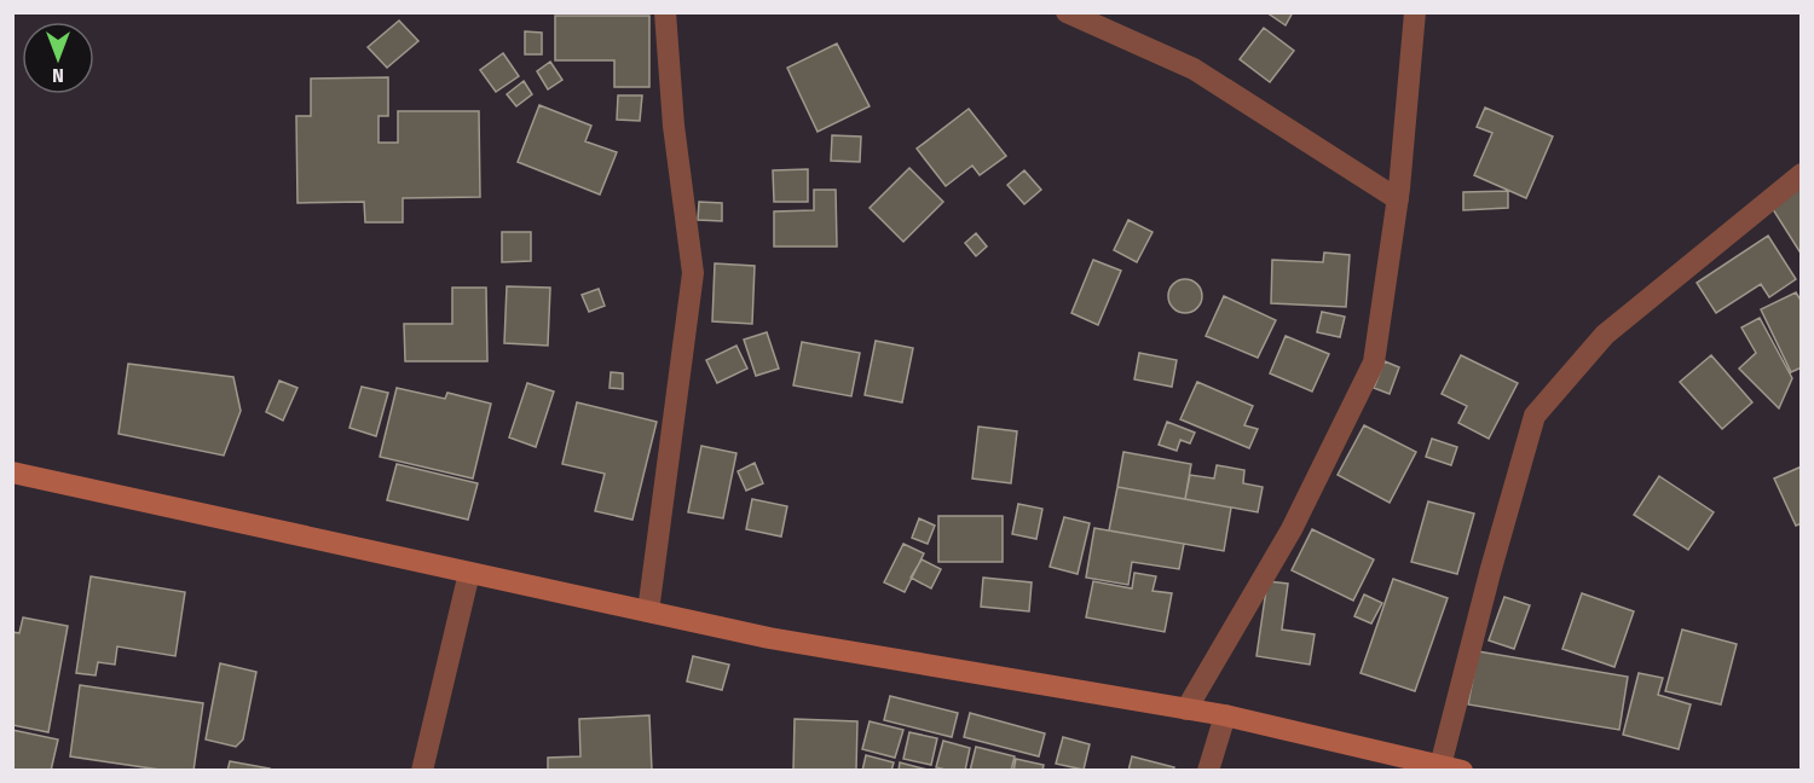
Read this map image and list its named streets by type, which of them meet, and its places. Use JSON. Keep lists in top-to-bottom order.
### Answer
{
  "north": "bottom"
}
